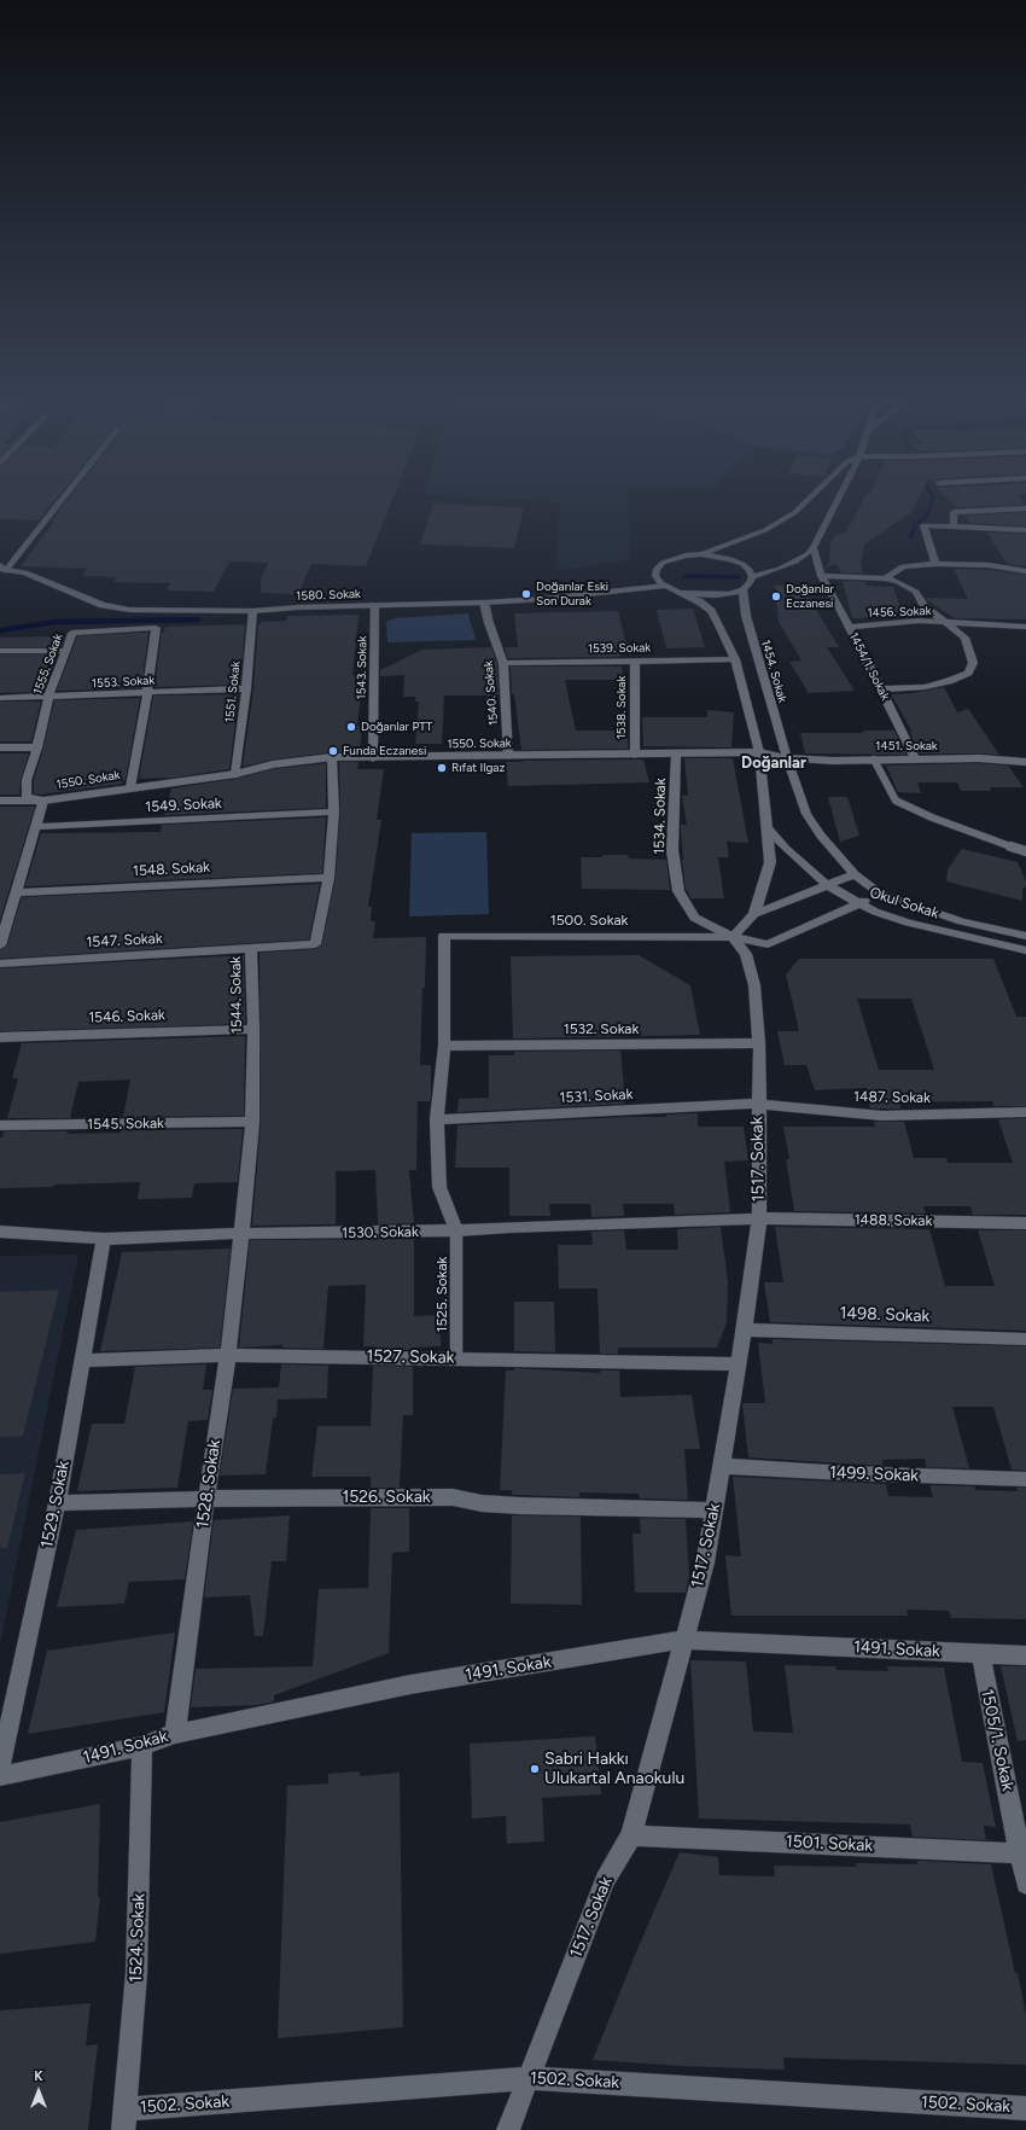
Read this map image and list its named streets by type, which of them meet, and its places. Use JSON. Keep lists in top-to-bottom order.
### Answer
{
  "streets": {
    "street": [
      "1580. Sokak",
      "1456. Sokak",
      "1539. Sokak",
      "1555. Sokak",
      "1454/1. Sokak",
      "1543. Sokak",
      "1454. Sokak",
      "1553. Sokak",
      "1551. Sokak",
      "1540. Sokak",
      "1538. Sokak",
      "1550. Sokak",
      "1451. Sokak",
      "1549. Sokak",
      "1534. Sokak",
      "1548. Sokak",
      "Okul Sokak",
      "1500. Sokak",
      "1547. Sokak",
      "1544. Sokak",
      "1546. Sokak",
      "1532. Sokak",
      "1531. Sokak",
      "1487. Sokak",
      "1545. Sokak",
      "1517. Sokak",
      "1488. Sokak",
      "1530. Sokak",
      "1498. Sokak",
      "1527. Sokak",
      "1499. Sokak",
      "1528. Sokak",
      "1526. Sokak",
      "1529. Sokak",
      "1491. Sokak",
      "1505/1. Sokak",
      "1501. Sokak",
      "1524. Sokak",
      "1502. Sokak"
    ],
    "lane": ["1525. Sokak"]
  },
  "crossings": [
    ["1580. Sokak", "1543. Sokak"],
    ["1580. Sokak", "1551. Sokak"],
    ["1580. Sokak", "1540. Sokak"],
    ["1456. Sokak", "1454/1. Sokak"],
    ["1539. Sokak", "1540. Sokak"],
    ["1539. Sokak", "1538. Sokak"],
    ["1555. Sokak", "1553. Sokak"],
    ["1555. Sokak", "1550. Sokak"],
    ["1454/1. Sokak", "1451. Sokak"],
    ["1543. Sokak", "1550. Sokak"],
    ["1454. Sokak", "1550. Sokak"],
    ["1454. Sokak", "1451. Sokak"],
    ["1553. Sokak", "1551. Sokak"],
    ["1551. Sokak", "1550. Sokak"],
    ["1540. Sokak", "1550. Sokak"],
    ["1538. Sokak", "1550. Sokak"],
    ["1550. Sokak", "1451. Sokak"],
    ["1550. Sokak", "1534. Sokak"],
    ["1550. Sokak", "1544. Sokak"],
    ["1549. Sokak", "1544. Sokak"],
    ["1534. Sokak", "1500. Sokak"],
    ["1534. Sokak", "1517. Sokak"],
    ["1548. Sokak", "1544. Sokak"],
    ["1500. Sokak", "1532. Sokak"],
    ["1500. Sokak", "1517. Sokak"],
    ["1547. Sokak", "1544. Sokak"],
    ["1544. Sokak", "1546. Sokak"],
    ["1544. Sokak", "1545. Sokak"],
    ["1544. Sokak", "1530. Sokak"],
    ["1544. Sokak", "1528. Sokak"],
    ["1532. Sokak", "1517. Sokak"],
    ["1531. Sokak", "1487. Sokak"],
    ["1531. Sokak", "1517. Sokak"],
    ["1487. Sokak", "1517. Sokak"],
    ["1517. Sokak", "1488. Sokak"],
    ["1517. Sokak", "1530. Sokak"],
    ["1517. Sokak", "1498. Sokak"],
    ["1517. Sokak", "1527. Sokak"],
    ["1517. Sokak", "1499. Sokak"],
    ["1517. Sokak", "1526. Sokak"],
    ["1517. Sokak", "1491. Sokak"],
    ["1517. Sokak", "1501. Sokak"],
    ["1517. Sokak", "1502. Sokak"],
    ["1488. Sokak", "1530. Sokak"],
    ["1530. Sokak", "1525. Sokak"],
    ["1530. Sokak", "1528. Sokak"],
    ["1530. Sokak", "1529. Sokak"],
    ["1525. Sokak", "1527. Sokak"],
    ["1527. Sokak", "1528. Sokak"],
    ["1527. Sokak", "1529. Sokak"],
    ["1528. Sokak", "1526. Sokak"],
    ["1528. Sokak", "1491. Sokak"],
    ["1526. Sokak", "1529. Sokak"],
    ["1491. Sokak", "1505/1. Sokak"],
    ["1491. Sokak", "1524. Sokak"],
    ["1505/1. Sokak", "1501. Sokak"],
    ["1524. Sokak", "1502. Sokak"]
  ],
  "districts": ["Doğanlar"],
  "places": [
    "Doğanlar Eski Son Durak",
    "Doğanlar Eczanesi",
    "Doğanlar PTT",
    "Funda Eczanesi",
    "Rıfat Ilgaz",
    "Sabri Hakkı Ulukartal Anaokulu"
  ],
  "north": "top"
}
